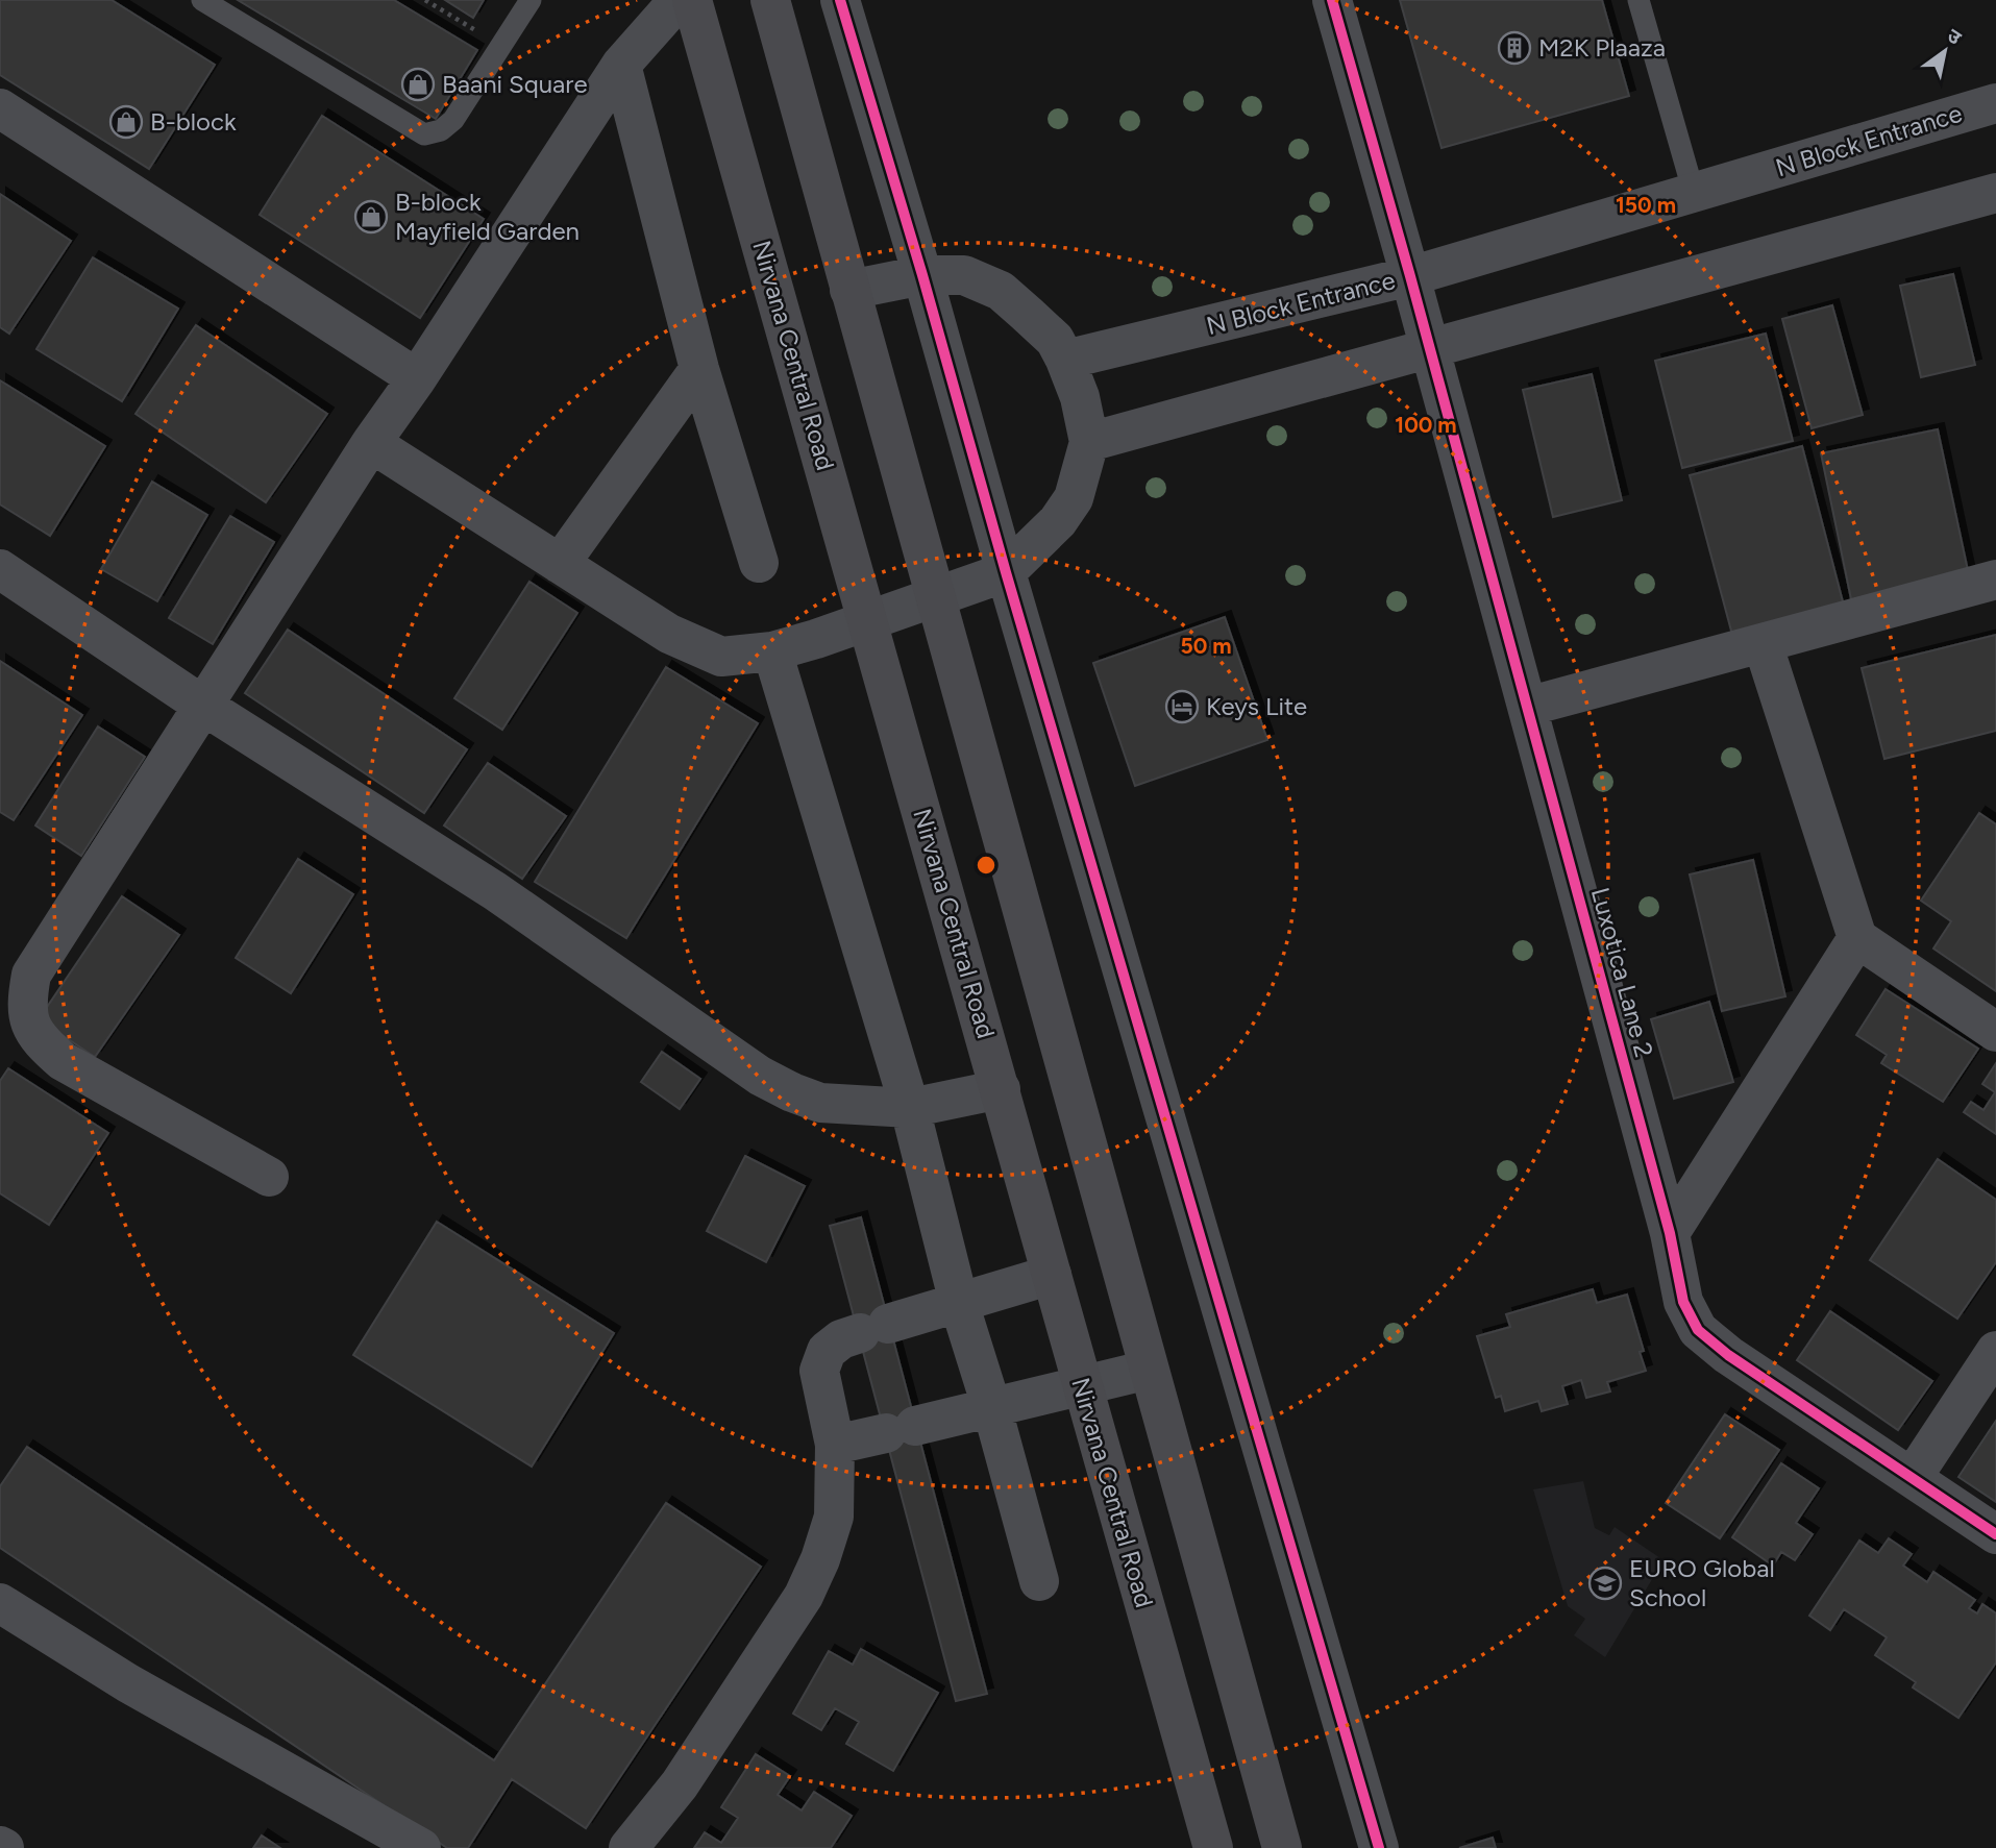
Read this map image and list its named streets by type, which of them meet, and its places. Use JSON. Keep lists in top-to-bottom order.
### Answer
{
  "streets": {
    "main road": ["Nirvana Central Road"],
    "street": ["N Block Entrance", "Luxotica Lane 2"]
  },
  "crossings": [
    ["N Block Entrance", "Luxotica Lane 2"]
  ],
  "places": {
    "building": ["M2K Plaaza"],
    "shop": ["Baani Square", "B-block", "B-block Mayfield Garden"],
    "hotel": ["Keys Lite"],
    "school or university": ["EURO Global School"]
  },
  "north": "top right",
  "rings": ["150 m", "100 m", "50 m"]
}
